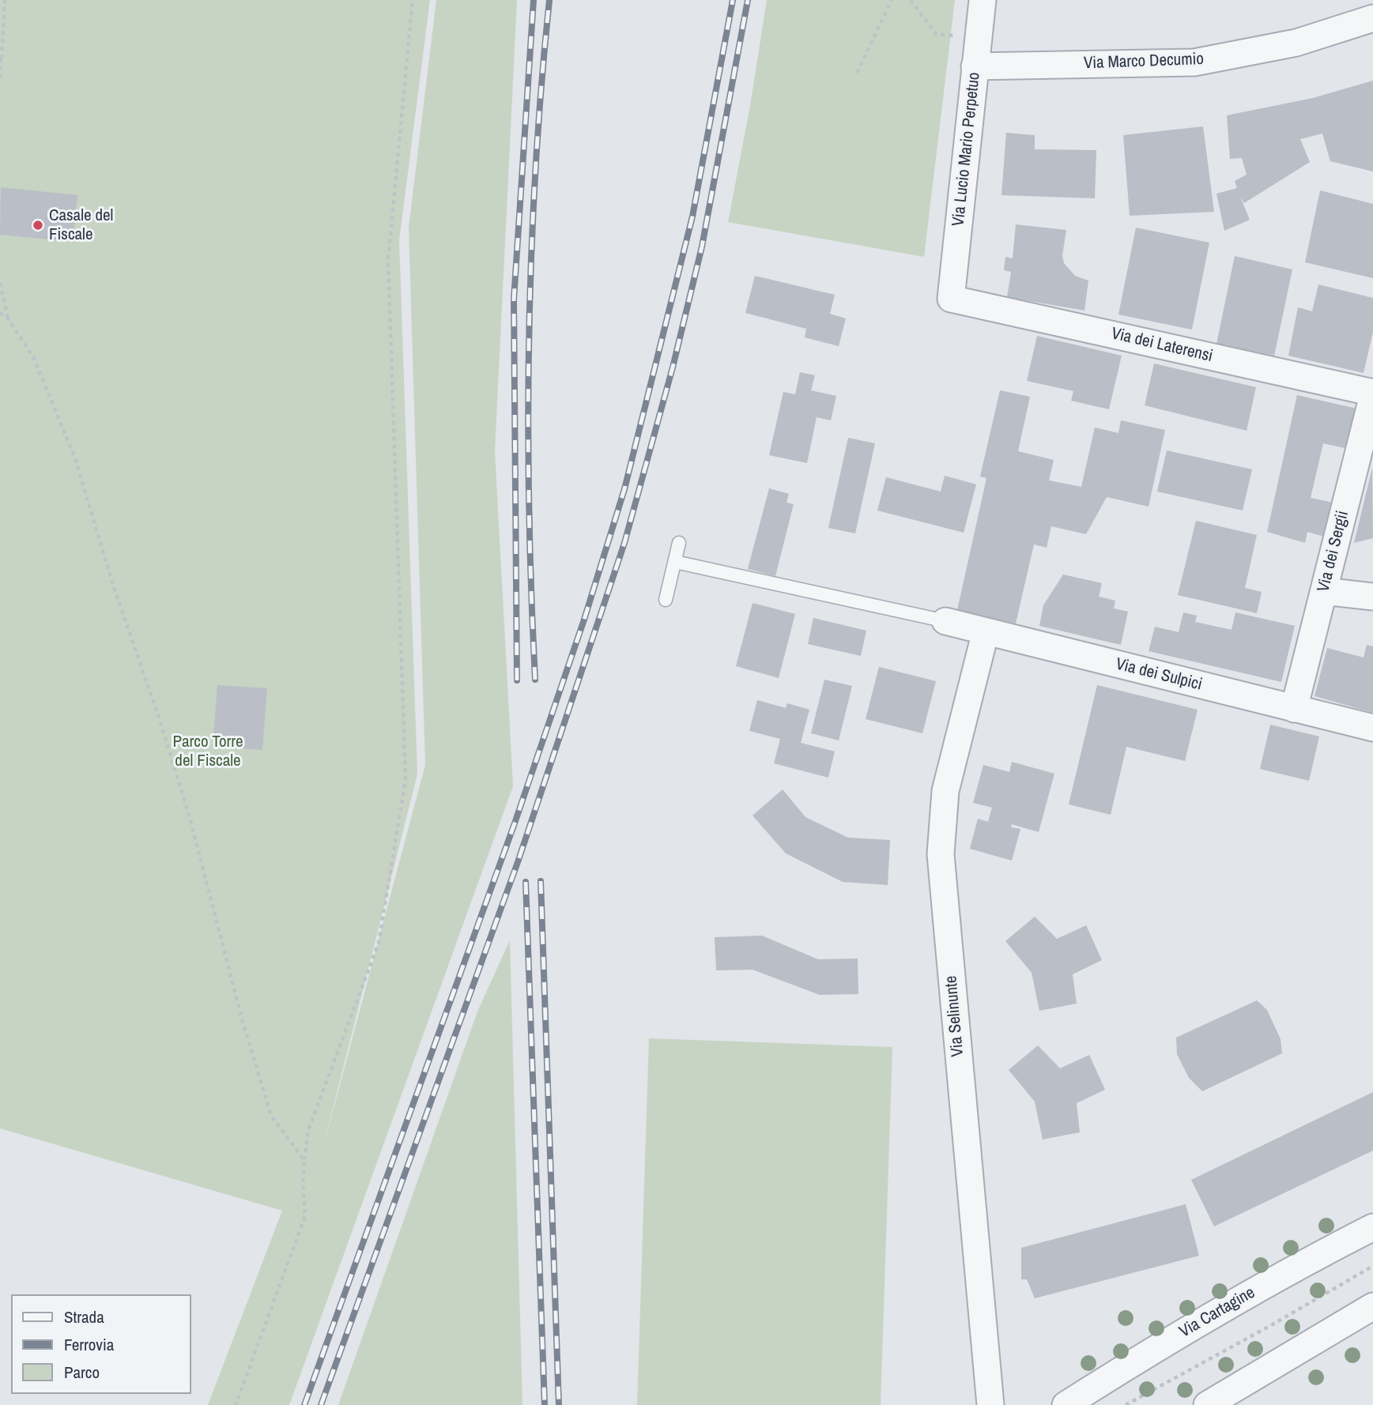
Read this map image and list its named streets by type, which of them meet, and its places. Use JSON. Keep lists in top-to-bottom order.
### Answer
{
  "streets": {
    "street": [
      "Via Marco Decumio",
      "Via Lucio Mario Perpetuo",
      "Via dei Laterensi",
      "Via dei Sergii",
      "Via dei Sulpici",
      "Via Selinunte",
      "Via Cartagine"
    ]
  },
  "crossings": [
    ["Via Marco Decumio", "Via Lucio Mario Perpetuo"],
    ["Via Lucio Mario Perpetuo", "Via dei Laterensi"],
    ["Via dei Laterensi", "Via dei Sergii"],
    ["Via dei Sergii", "Via dei Sulpici"],
    ["Via dei Sulpici", "Via Selinunte"]
  ],
  "parks": ["Parco Torre del Fiscale"],
  "places": ["Casale del Fiscale"],
  "legend": ["Strada", "Ferrovia", "Parco"]
}
